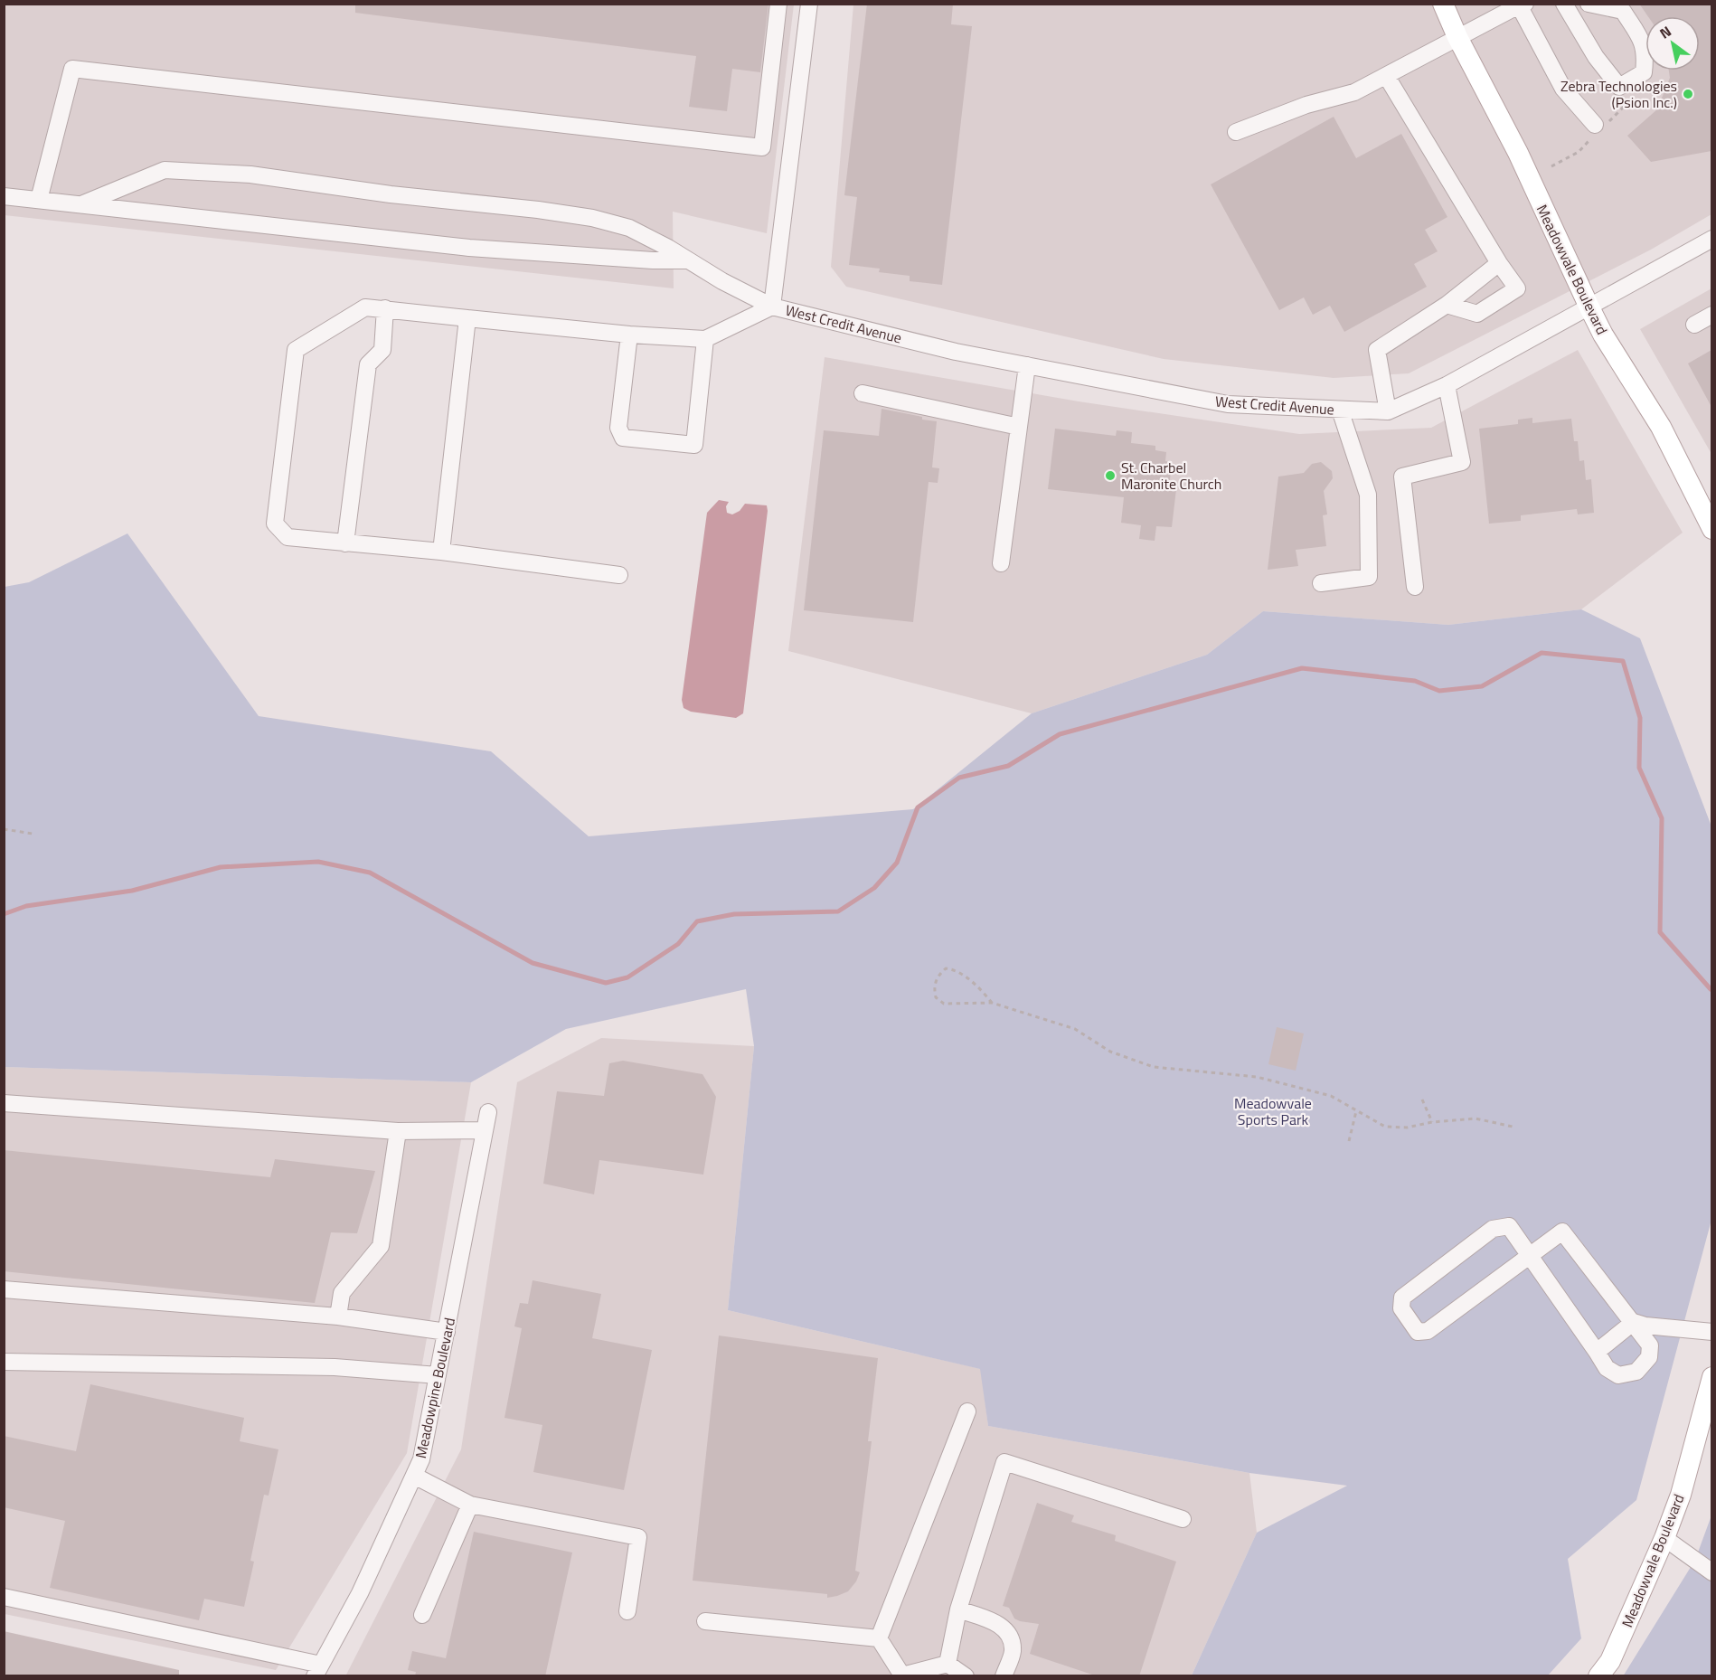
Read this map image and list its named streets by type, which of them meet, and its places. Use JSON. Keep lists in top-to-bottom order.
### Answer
{
  "streets": {
    "main road": ["Meadowvale Boulevard"],
    "street": ["West Credit Avenue", "Meadowpine Boulevard"]
  },
  "crossings": [
    ["Meadowvale Boulevard", "West Credit Avenue"]
  ],
  "parks": ["Meadowvale Sports Park"],
  "places": ["Zebra Technologies (Psion Inc.)", "St. Charbel Maronite Church"],
  "north": "top left"
}
